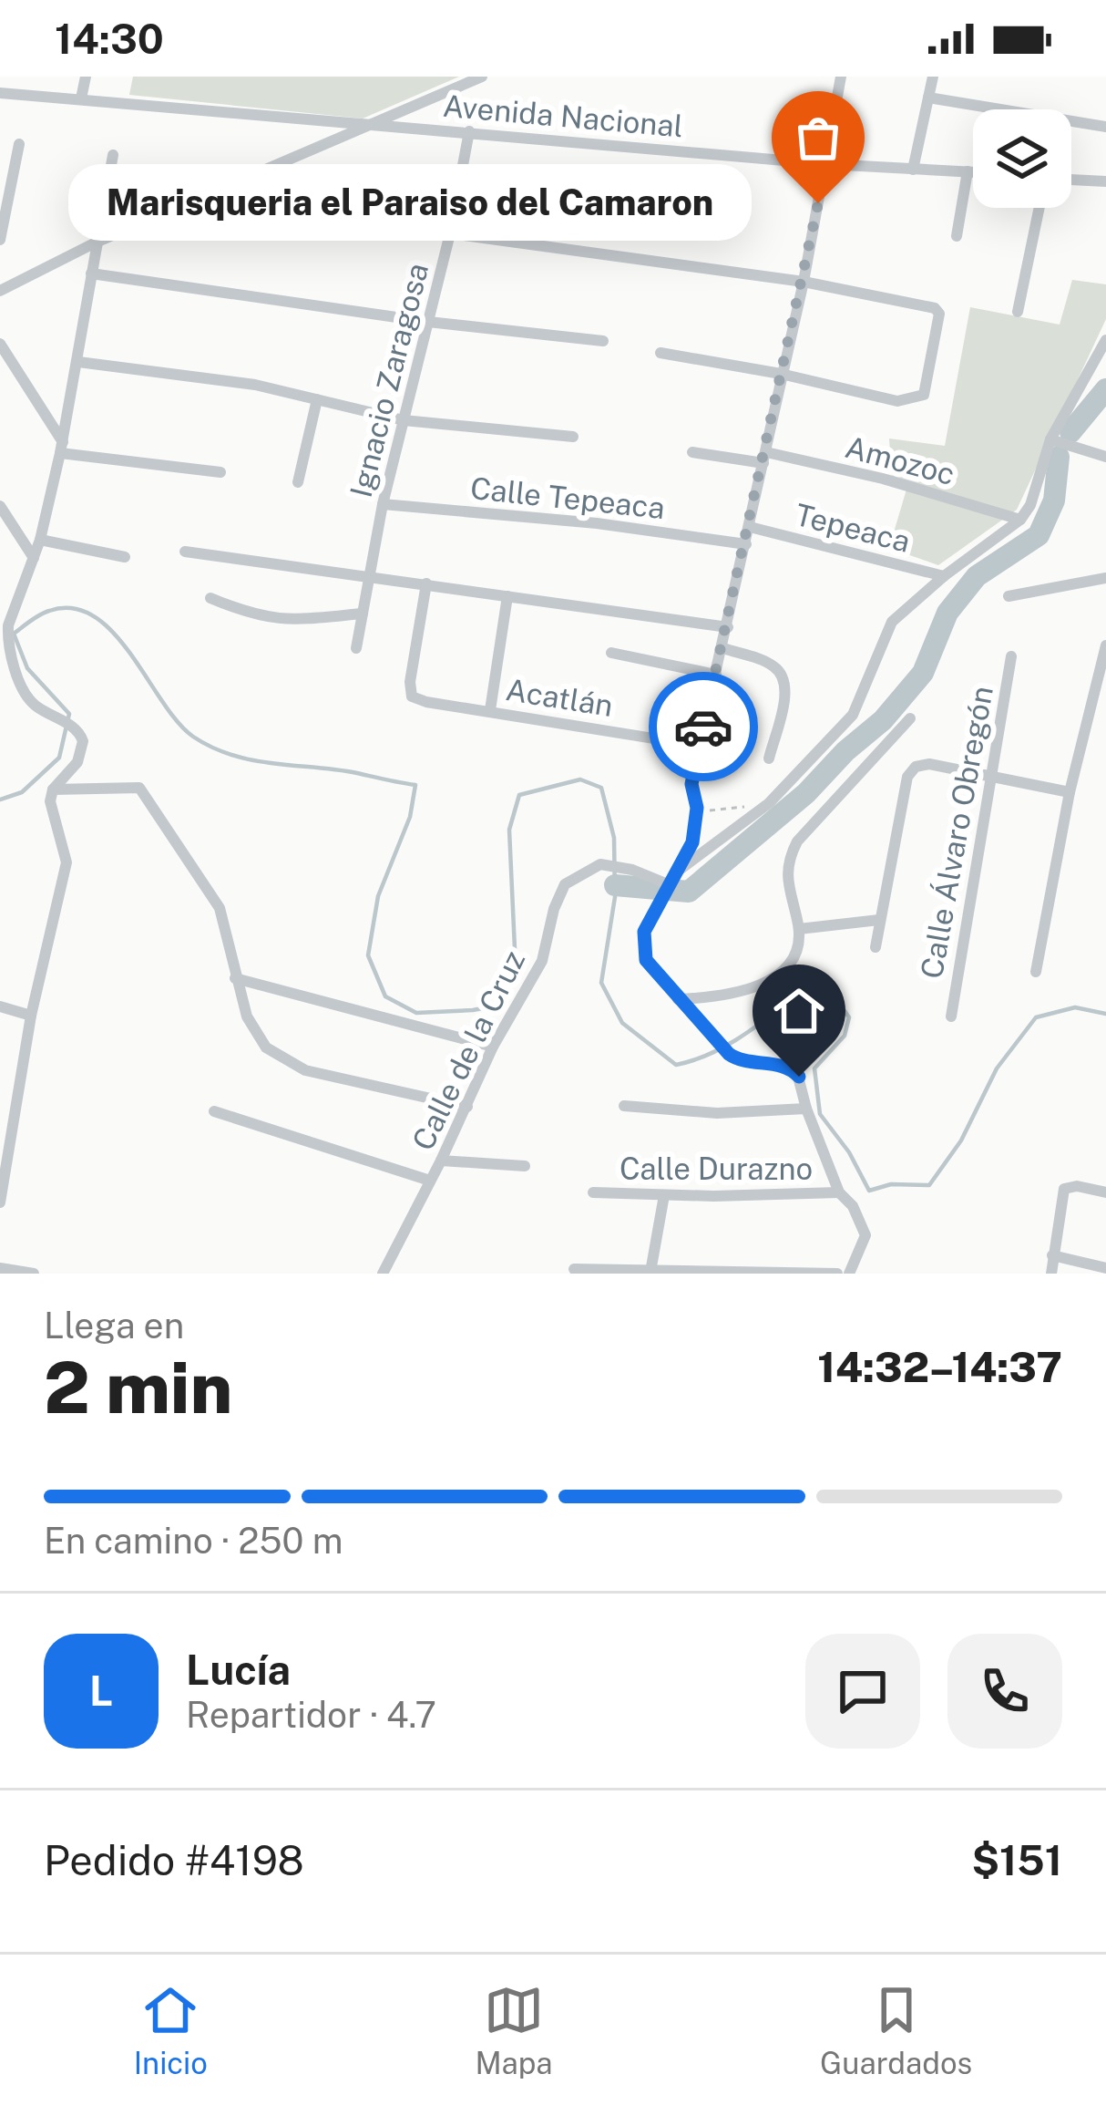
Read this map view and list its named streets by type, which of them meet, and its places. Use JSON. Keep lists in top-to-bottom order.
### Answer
{
  "streets": {
    "street": [
      "Avenida Nacional",
      "Ignacio Zaragosa",
      "Amozoc",
      "Calle Tepeaca",
      "Tepeaca",
      "Acatlán",
      "Calle Álvaro Obregón",
      "Calle de la Cruz",
      "Calle Durazno"
    ]
  },
  "crossings": [
    ["Avenida Nacional", "Ignacio Zaragosa"],
    ["Ignacio Zaragosa", "Calle Tepeaca"]
  ],
  "places": ["Marisqueria el Paraiso del Camaron"],
  "page": {
    "status": "14:30",
    "bubble": "Marisqueria el Paraiso del Camaron",
    "heading": ["2 min", "Llega en", "14:32–14:37"],
    "panel": [
      "Lucía",
      "Repartidor · 4.7",
      "Pedido #4198",
      "$151"
    ],
    "bar": "En camino · 250 m",
    "round": "L",
    "tabs": ["Inicio", "Mapa", "Guardados"]
  }
}
